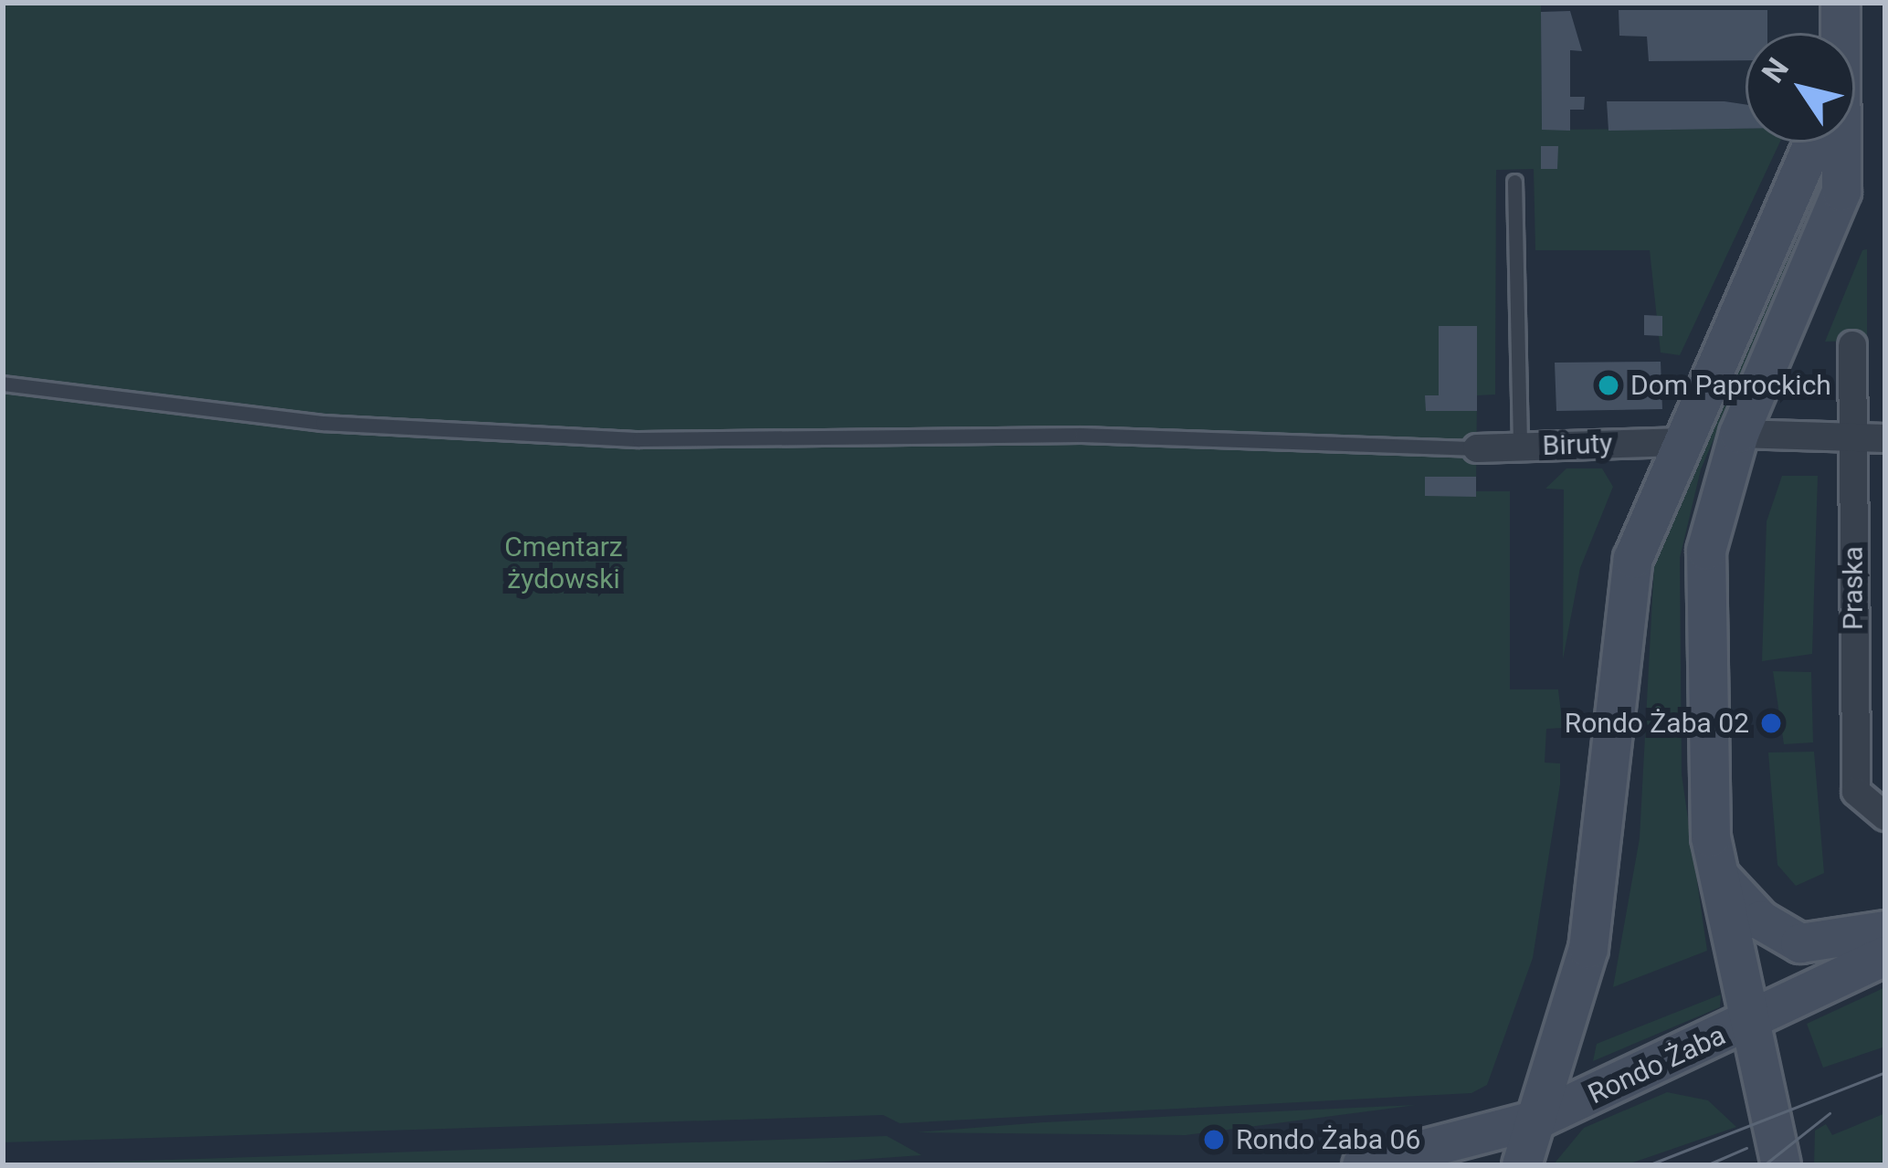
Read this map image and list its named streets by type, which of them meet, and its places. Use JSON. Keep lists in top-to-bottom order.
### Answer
{
  "streets": {
    "street": ["Biruty", "Praska", "Rondo Żaba"]
  },
  "parks": ["Cmentarz żydowski"],
  "places": ["Dom Paprockich", "Rondo Żaba 02", "Rondo Żaba 06"],
  "north": "top left"
}
